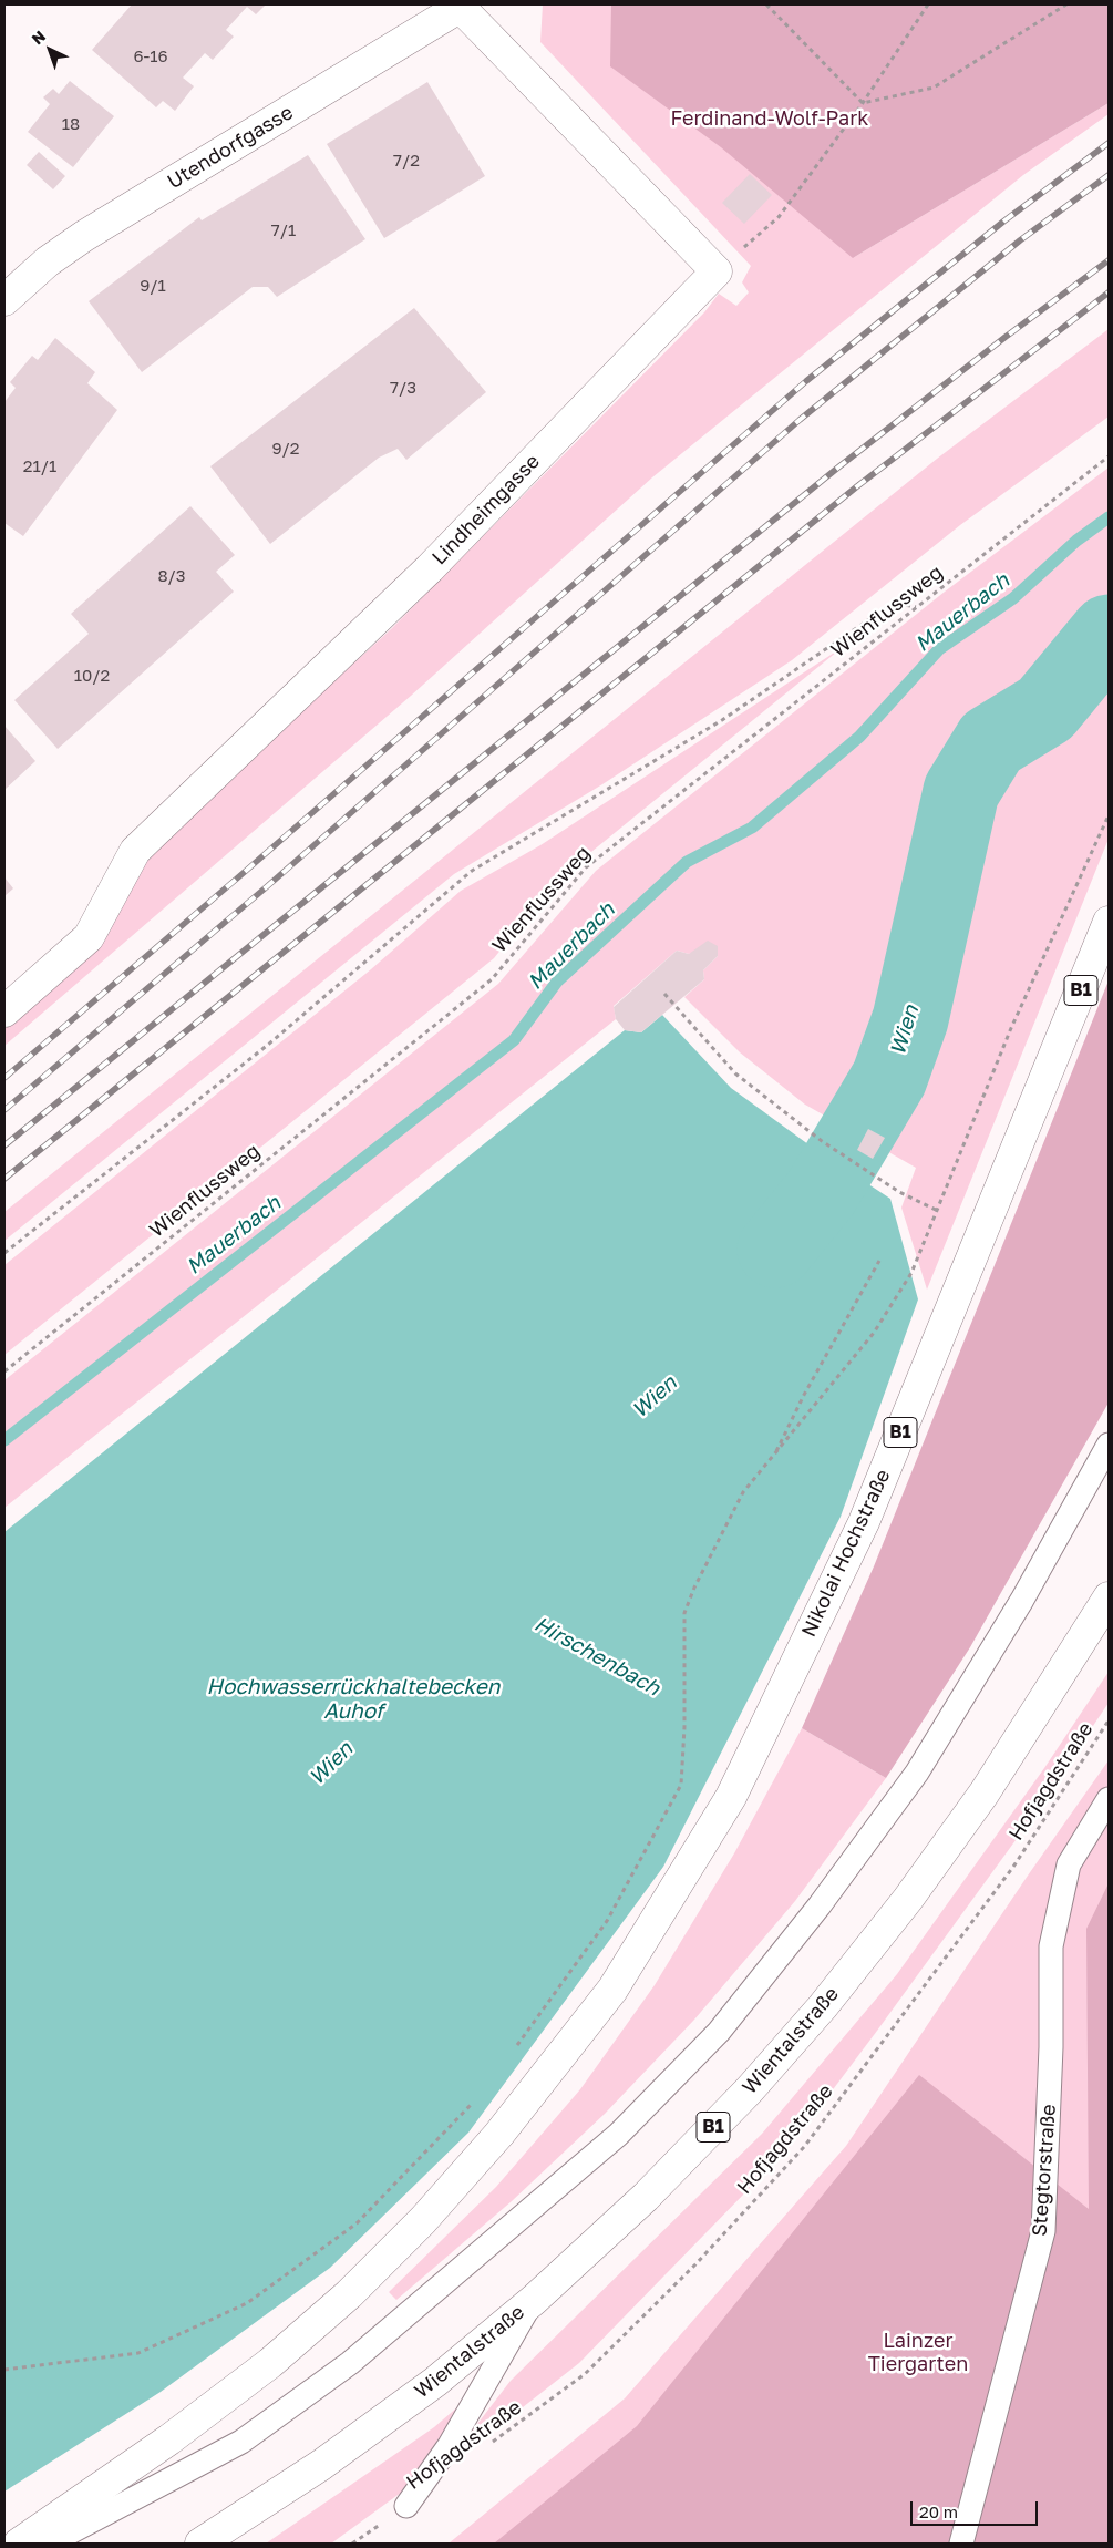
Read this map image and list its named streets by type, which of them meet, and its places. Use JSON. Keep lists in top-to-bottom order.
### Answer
{
  "streets": {
    "main road": [
      "Utendorfgasse",
      "Lindheimgasse",
      "B1",
      "Nikolai Hochstraße",
      "Wientalstraße"
    ],
    "lane": ["Stegtorstraße"],
    "path": ["Wienflussweg", "Hofjagdstraße"]
  },
  "water": [
    "Mauerbach",
    "Wien",
    "Hirschenbach",
    "Hochwasserrückhaltebecken Auhof"
  ],
  "parks": ["Ferdinand-Wolf-Park", "Lainzer Tiergarten"],
  "house_numbers": [
    "6-16",
    "18",
    "7/2",
    "7/1",
    "9/1",
    "7/3",
    "9/2",
    "21/1",
    "8/3",
    "10/2"
  ],
  "scale_bar": "20 m",
  "north": "top left"
}
